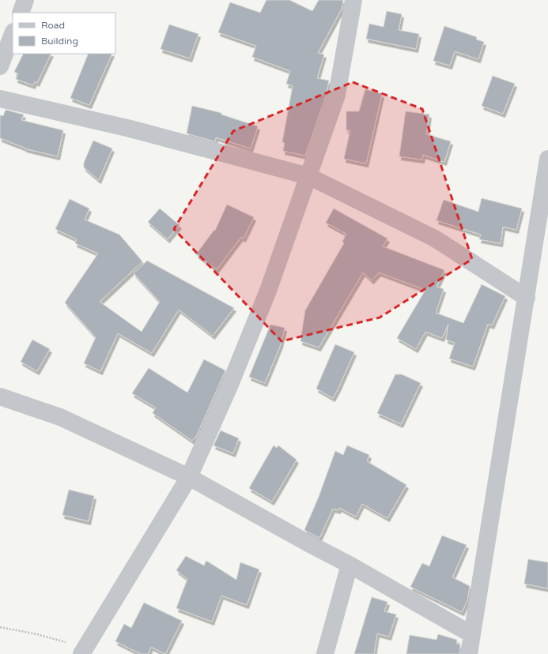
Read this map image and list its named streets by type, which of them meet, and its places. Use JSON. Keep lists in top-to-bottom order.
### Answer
{
  "legend": ["Road", "Building"]
}
